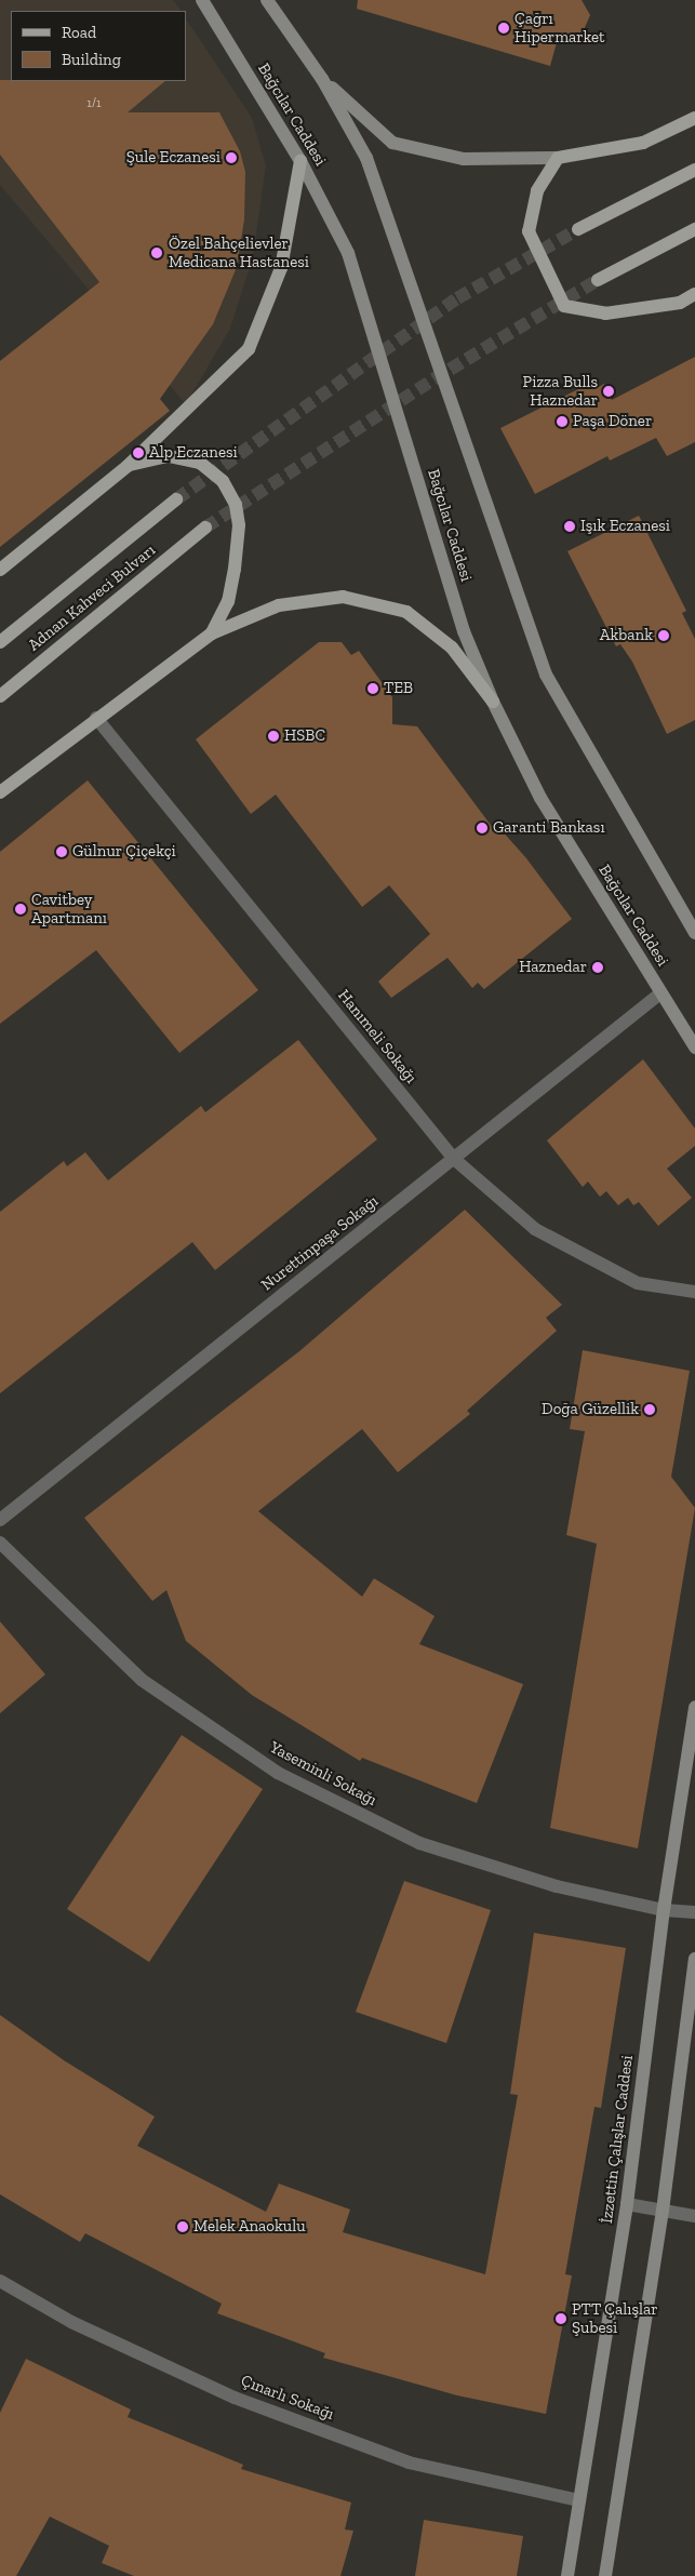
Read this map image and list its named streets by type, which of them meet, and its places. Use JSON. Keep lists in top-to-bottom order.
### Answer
{
  "streets": {
    "main road": ["Bağcılar Caddesi", "Adnan Kahveci Bulvarı", "İzzettin Çalışlar Caddesi"],
    "street": [
      "Hanımeli Sokağı",
      "Nurettinpaşa Sokağı",
      "Yaseminli Sokağı",
      "Çınarlı Sokağı"
    ]
  },
  "crossings": [
    ["Bağcılar Caddesi", "Nurettinpaşa Sokağı"],
    ["Hanımeli Sokağı", "Nurettinpaşa Sokağı"],
    ["Yaseminli Sokağı", "İzzettin Çalışlar Caddesi"],
    ["İzzettin Çalışlar Caddesi", "Çınarlı Sokağı"]
  ],
  "places": [
    "Çağrı Hipermarket",
    "Şule Eczanesi",
    "Özel Bahçelievler Medicana Hastanesi",
    "Pizza Bulls Haznedar",
    "Paşa Döner",
    "Alp Eczanesi",
    "Işık Eczanesi",
    "Akbank",
    "TEB",
    "HSBC",
    "Garanti Bankası",
    "Gülnur Çiçekçi",
    "Cavitbey Apartmanı",
    "Haznedar",
    "Doğa Güzellik",
    "Melek Anaokulu",
    "PTT Çalışlar Şubesi"
  ],
  "house_numbers": ["1/1"],
  "legend": ["Road", "Building"]
}
